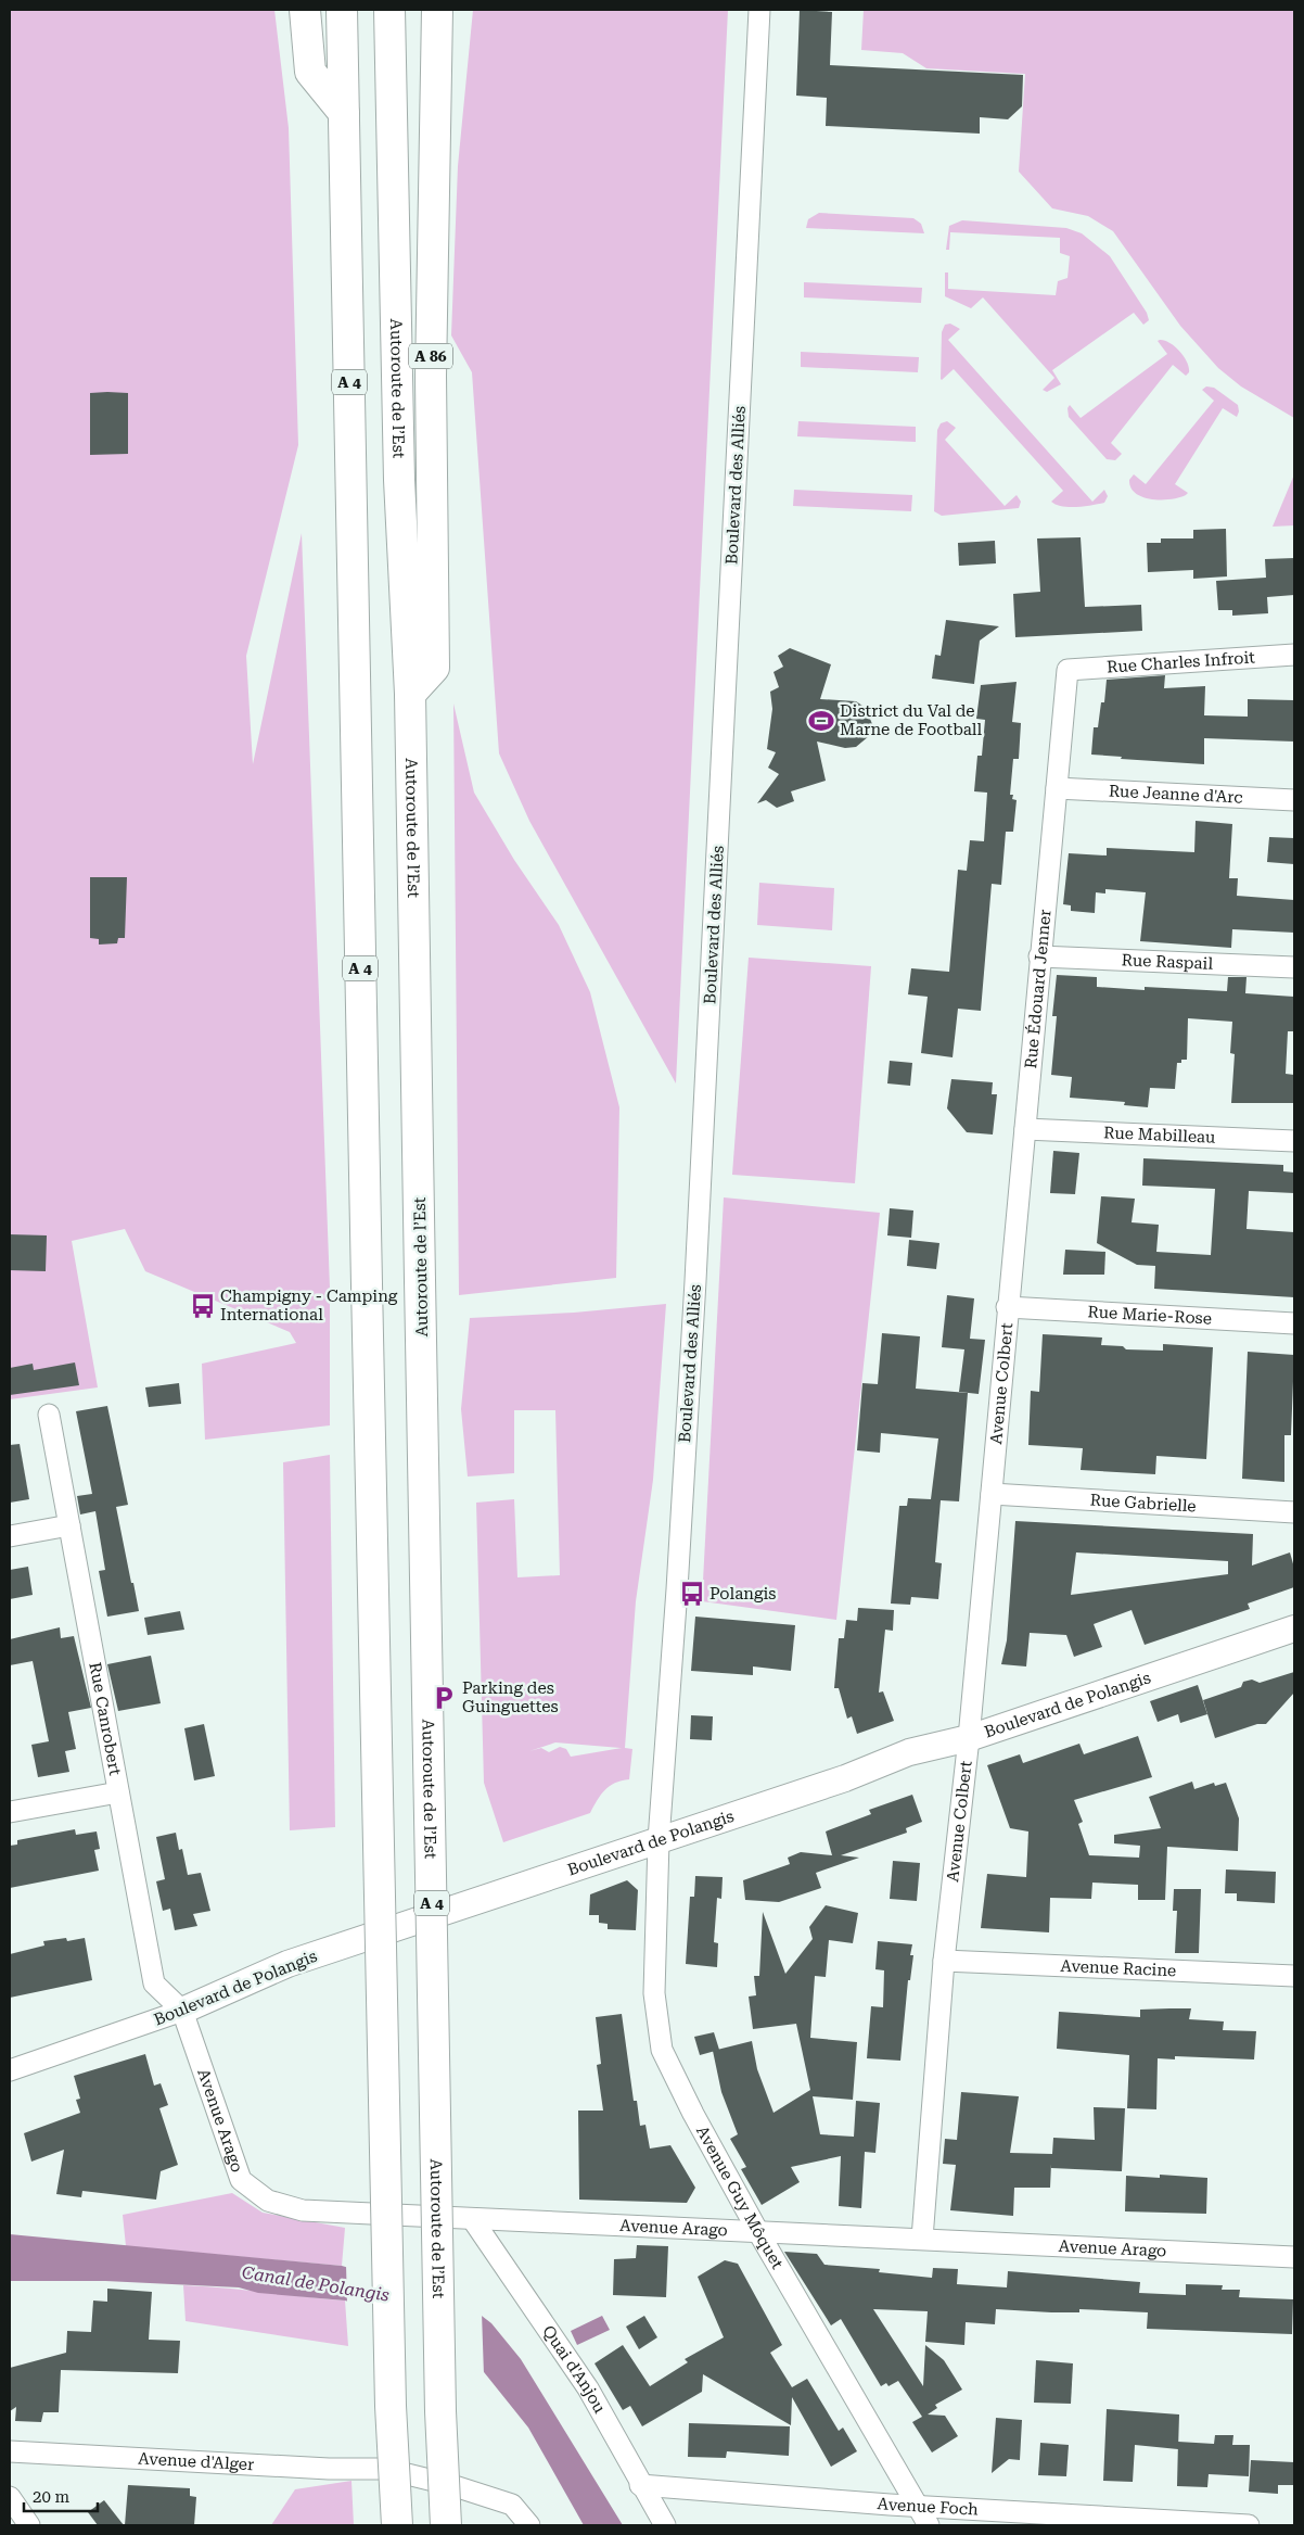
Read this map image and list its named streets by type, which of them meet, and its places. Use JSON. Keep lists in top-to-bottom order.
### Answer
{
  "streets": {
    "highway": ["A 86", "A 4", "Autoroute de l’Est"],
    "street": [
      "Boulevard des Alliés",
      "Rue Charles Infroit",
      "Rue Jeanne d'Arc",
      "Rue Raspail",
      "Rue Édouard Jenner",
      "Rue Mabilleau",
      "Rue Marie-Rose",
      "Avenue Colbert",
      "Rue Gabrielle",
      "Boulevard de Polangis",
      "Rue Canrobert",
      "Avenue Racine",
      "Avenue Arago",
      "Avenue Guy Môquet",
      "Quai d'Anjou",
      "Avenue d'Alger",
      "Avenue Foch"
    ]
  },
  "crossings": [
    ["A 86", "Autoroute de l’Est"],
    ["Boulevard des Alliés", "Boulevard de Polangis"],
    ["Boulevard des Alliés", "Avenue Guy Môquet"],
    ["Rue Charles Infroit", "Rue Édouard Jenner"],
    ["Rue Jeanne d'Arc", "Rue Édouard Jenner"],
    ["Rue Raspail", "Rue Édouard Jenner"],
    ["Rue Édouard Jenner", "Rue Mabilleau"],
    ["Rue Édouard Jenner", "Rue Marie-Rose"],
    ["Rue Édouard Jenner", "Avenue Colbert"],
    ["Rue Marie-Rose", "Avenue Colbert"],
    ["Avenue Colbert", "Rue Gabrielle"],
    ["Avenue Colbert", "Boulevard de Polangis"],
    ["Avenue Colbert", "Avenue Racine"],
    ["Avenue Colbert", "Avenue Arago"],
    ["Boulevard de Polangis", "Rue Canrobert"],
    ["Boulevard de Polangis", "Avenue Arago"],
    ["Boulevard de Polangis", "Avenue Guy Môquet"],
    ["Rue Canrobert", "Avenue Arago"],
    ["Avenue Arago", "Avenue Guy Môquet"],
    ["Avenue Arago", "Quai d'Anjou"],
    ["Avenue Guy Môquet", "Avenue Foch"],
    ["Quai d'Anjou", "Avenue Foch"]
  ],
  "water": ["Canal de Polangis"],
  "places": {
    "sports": ["District du Val de Marne de Football"],
    "bus stop": ["Champigny - Camping International", "Polangis"],
    "parking": ["Parking des Guinguettes"]
  },
  "scale_bar": "20 m"
}
